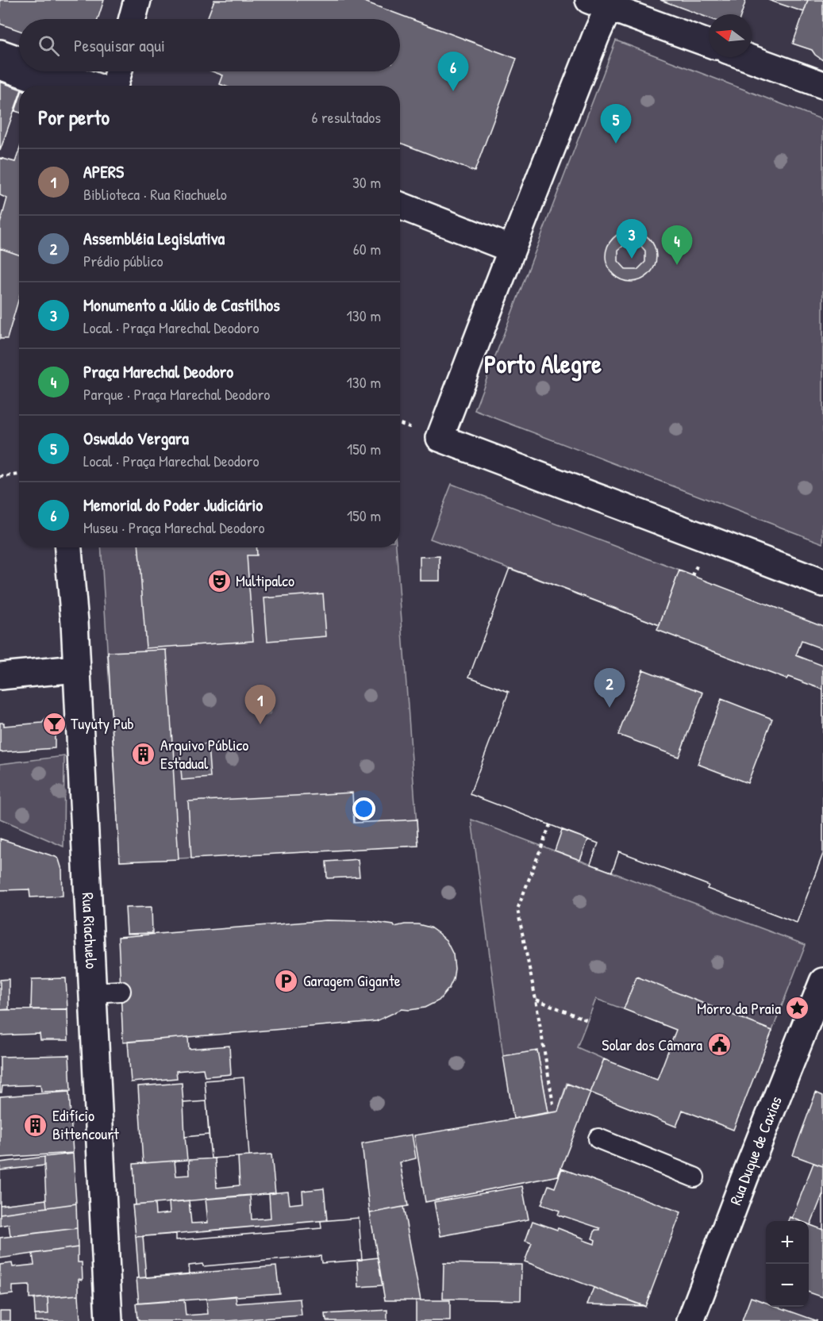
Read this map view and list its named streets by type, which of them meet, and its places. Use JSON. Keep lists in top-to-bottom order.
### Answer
{
  "streets": {
    "street": ["Rua Riachuelo", "Rua Duque de Caxias"]
  },
  "districts": ["Porto Alegre"],
  "places": {
    "theatre": ["Multipalco"],
    "bar": ["Tuyuty Pub"],
    "building": ["Arquivo Público Estadual", "Edifício Bittencourt"],
    "parking": ["Garagem Gigante"],
    "place": ["Morro da Praia"],
    "public building": ["Solar dos Câmara"]
  },
  "north": "left",
  "page": {
    "search": "Pesquisar aqui",
    "pins": [
      "6",
      "5",
      "3",
      "4",
      "2",
      "1"
    ],
    "heading": ["Por perto", "6 resultados"],
    "list": [
      {
        "mark": "1",
        "name": "APERS",
        "note": "Biblioteca · Rua Riachuelo",
        "value": "30 m"
      },
      {
        "mark": "2",
        "name": "Assembléia Legislativa",
        "note": "Prédio público",
        "value": "60 m"
      },
      {
        "mark": "3",
        "name": "Monumento a Júlio de Castilhos",
        "note": "Local · Praça Marechal Deodoro",
        "value": "130 m"
      },
      {
        "mark": "4",
        "name": "Praça Marechal Deodoro",
        "note": "Parque · Praça Marechal Deodoro",
        "value": "130 m"
      },
      {
        "mark": "5",
        "name": "Oswaldo Vergara",
        "note": "Local · Praça Marechal Deodoro",
        "value": "150 m"
      },
      {
        "mark": "6",
        "name": "Memorial do Poder Judiciário",
        "note": "Museu · Praça Marechal Deodoro",
        "value": "150 m"
      }
    ],
    "map_buttons": ["+", "−"]
  }
}
